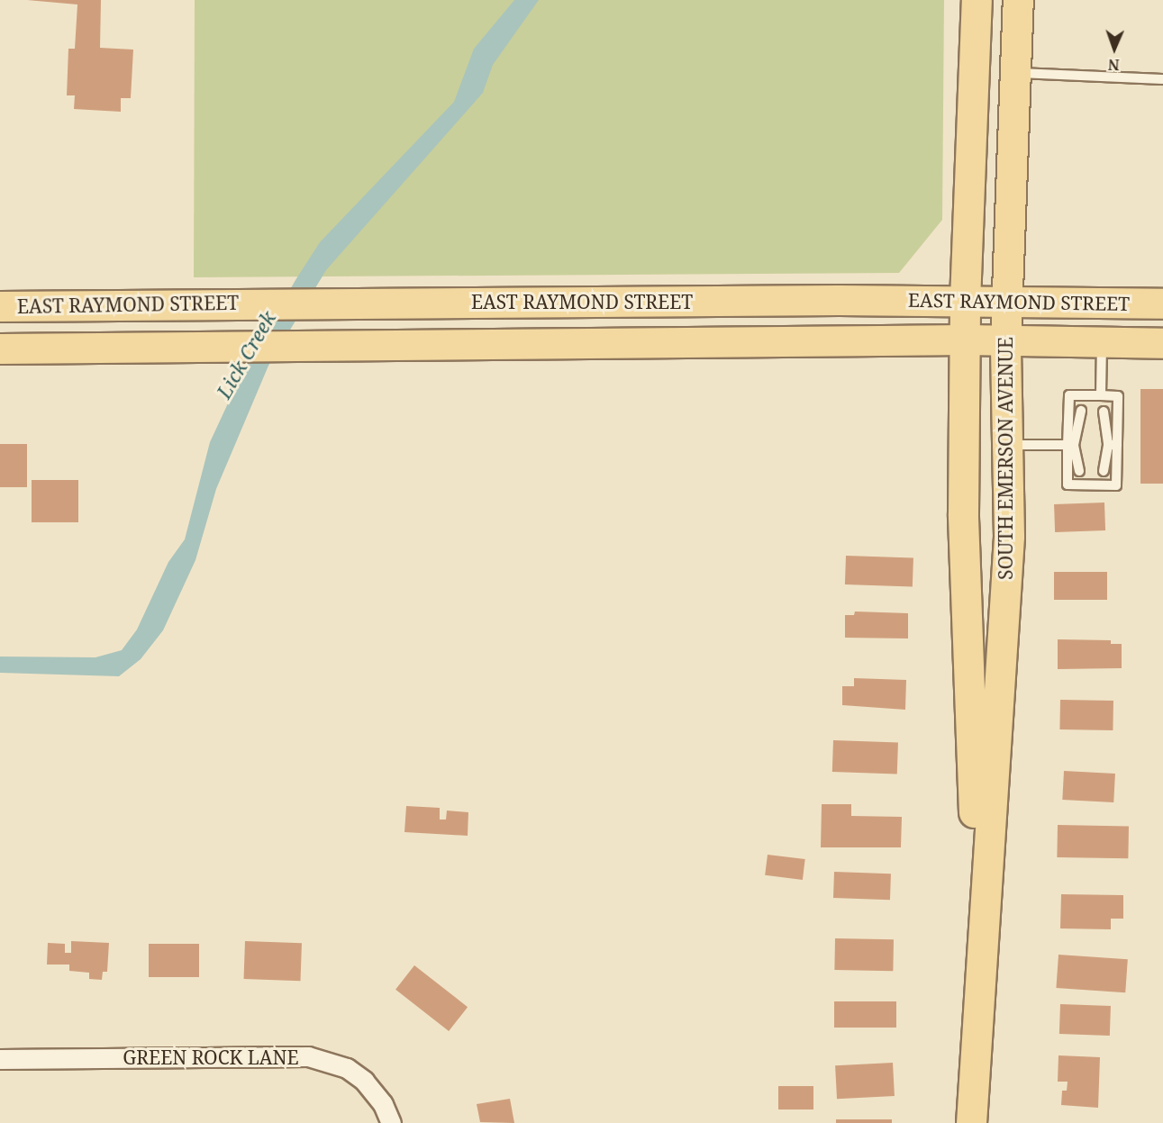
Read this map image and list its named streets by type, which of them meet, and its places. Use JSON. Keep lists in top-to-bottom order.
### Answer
{
  "streets": {
    "main road": ["EAST RAYMOND STREET", "SOUTH EMERSON AVENUE"],
    "street": ["GREEN ROCK LANE"]
  },
  "crossings": [
    ["EAST RAYMOND STREET", "SOUTH EMERSON AVENUE"]
  ],
  "water": ["Lick Creek"],
  "north": "bottom"
}
